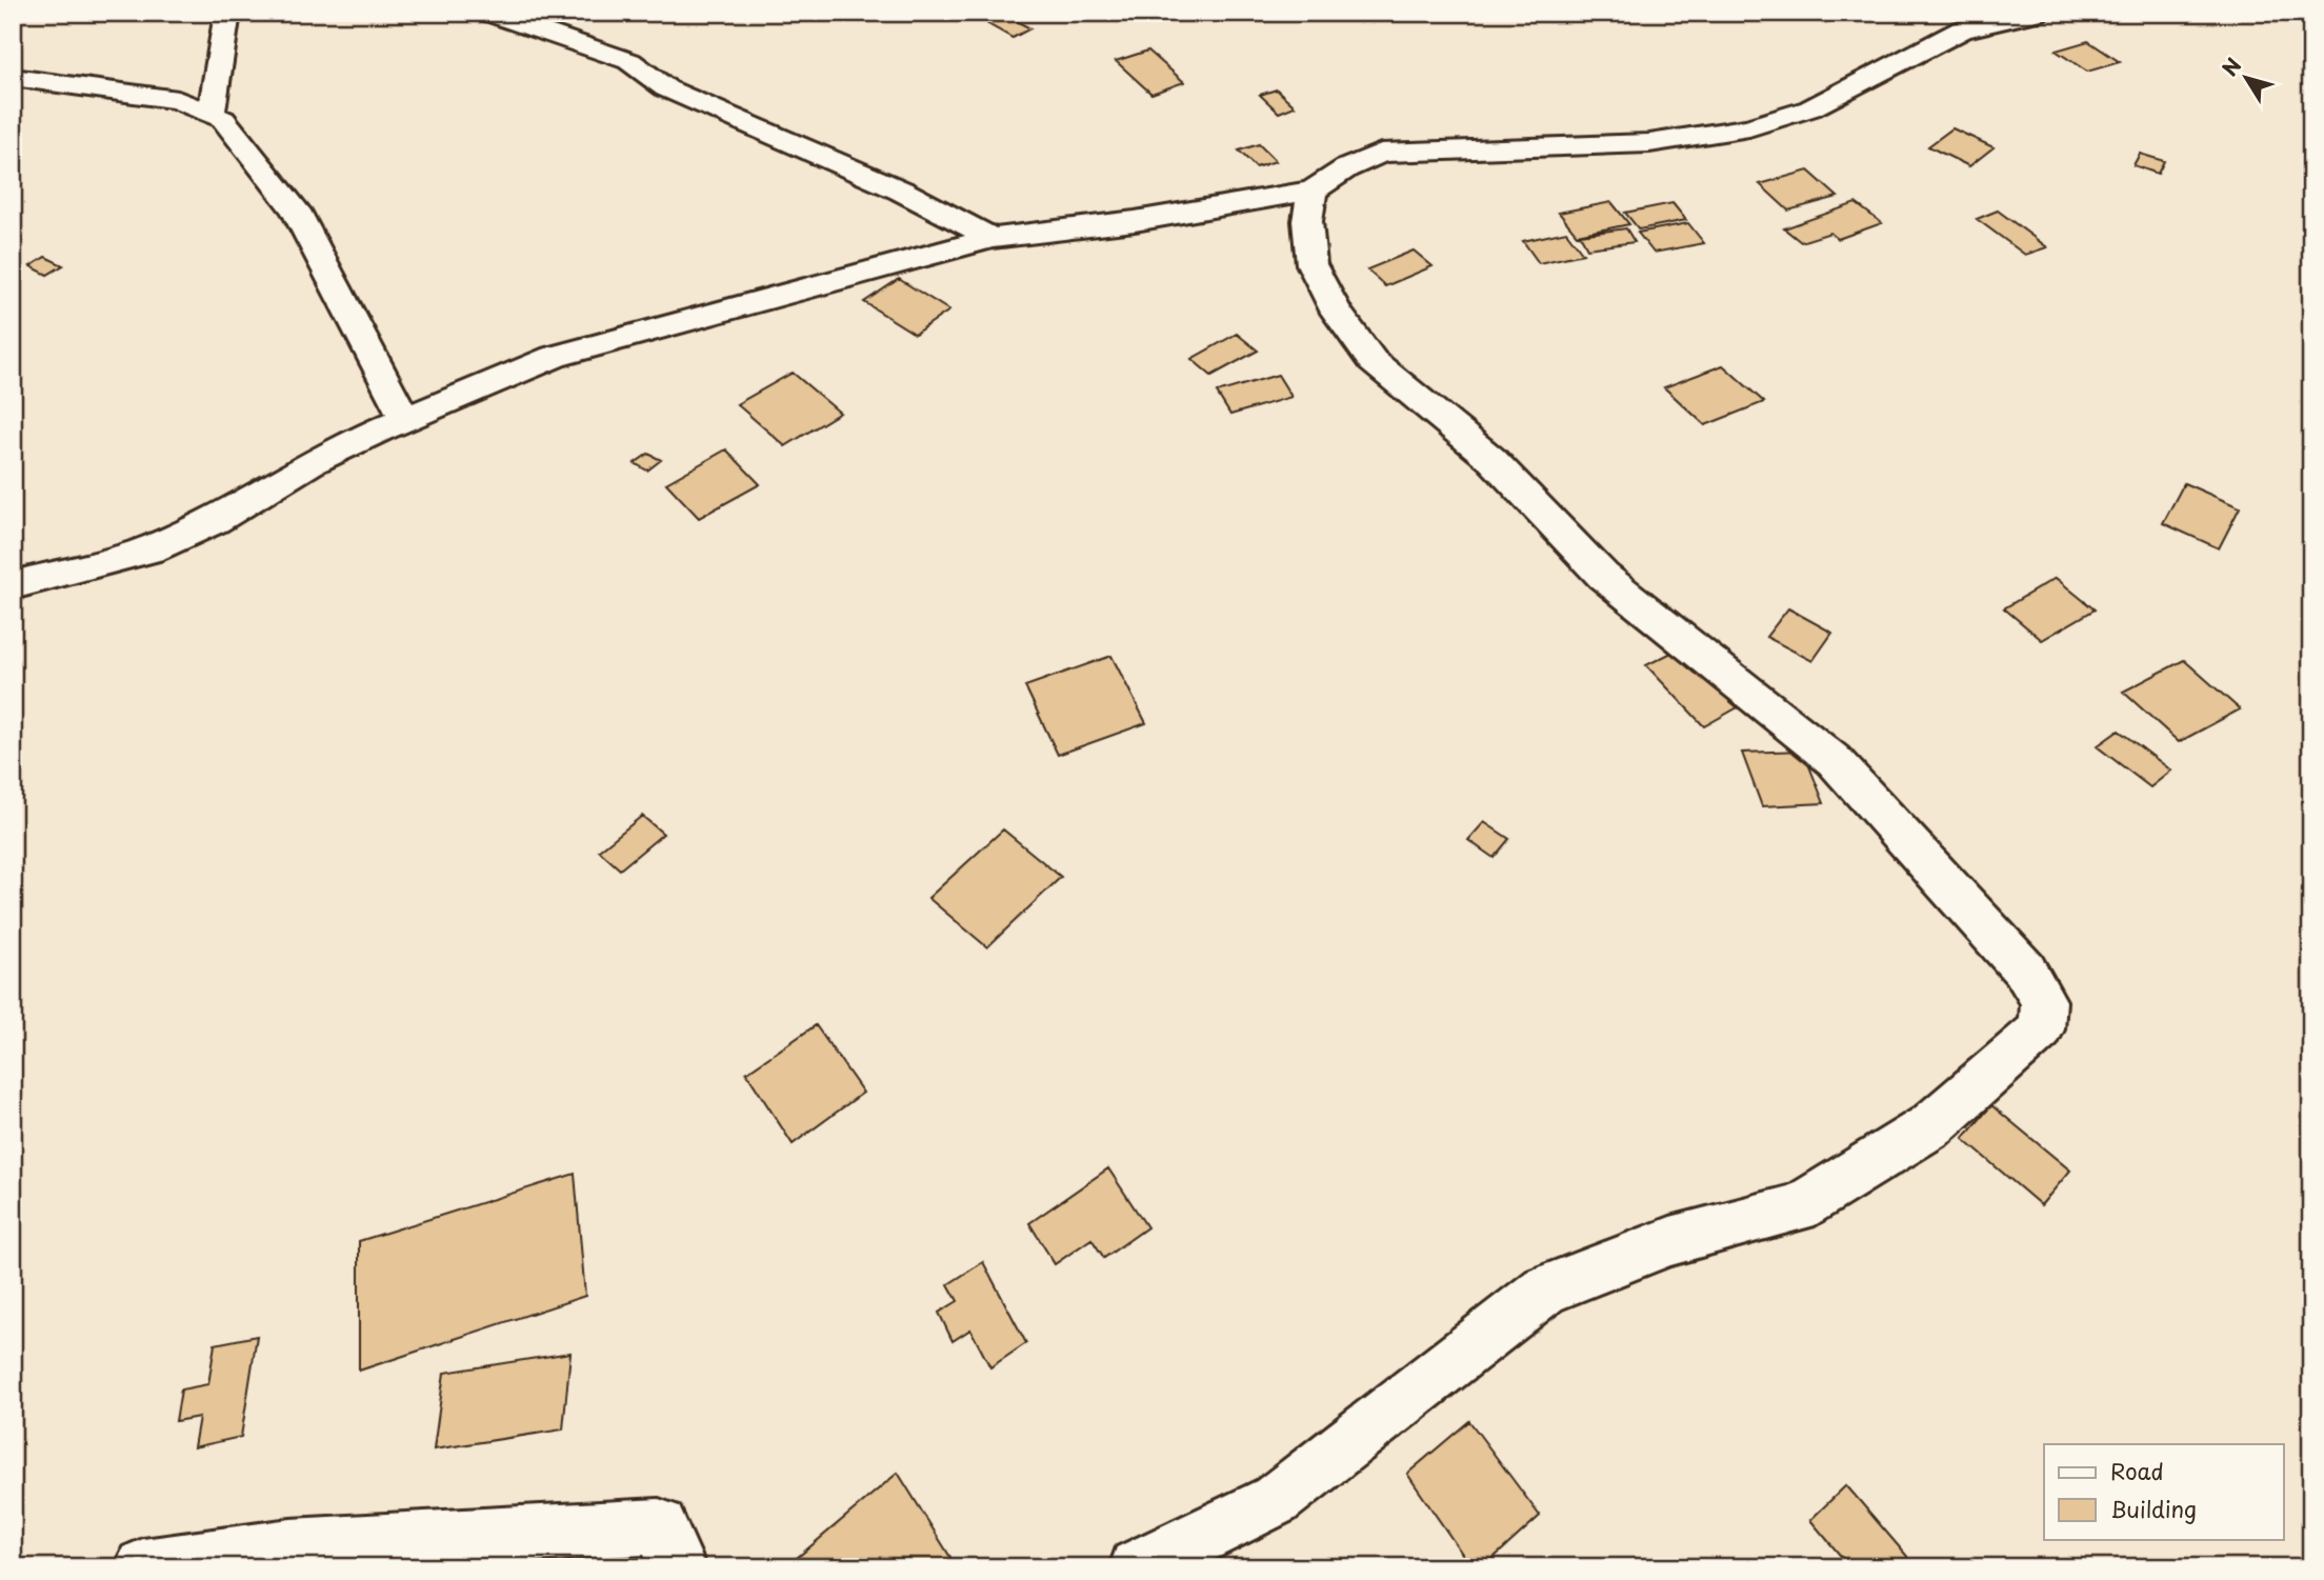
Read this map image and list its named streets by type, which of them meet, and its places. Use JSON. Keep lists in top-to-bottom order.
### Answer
{
  "legend": ["Road", "Building"],
  "north": "top left"
}
